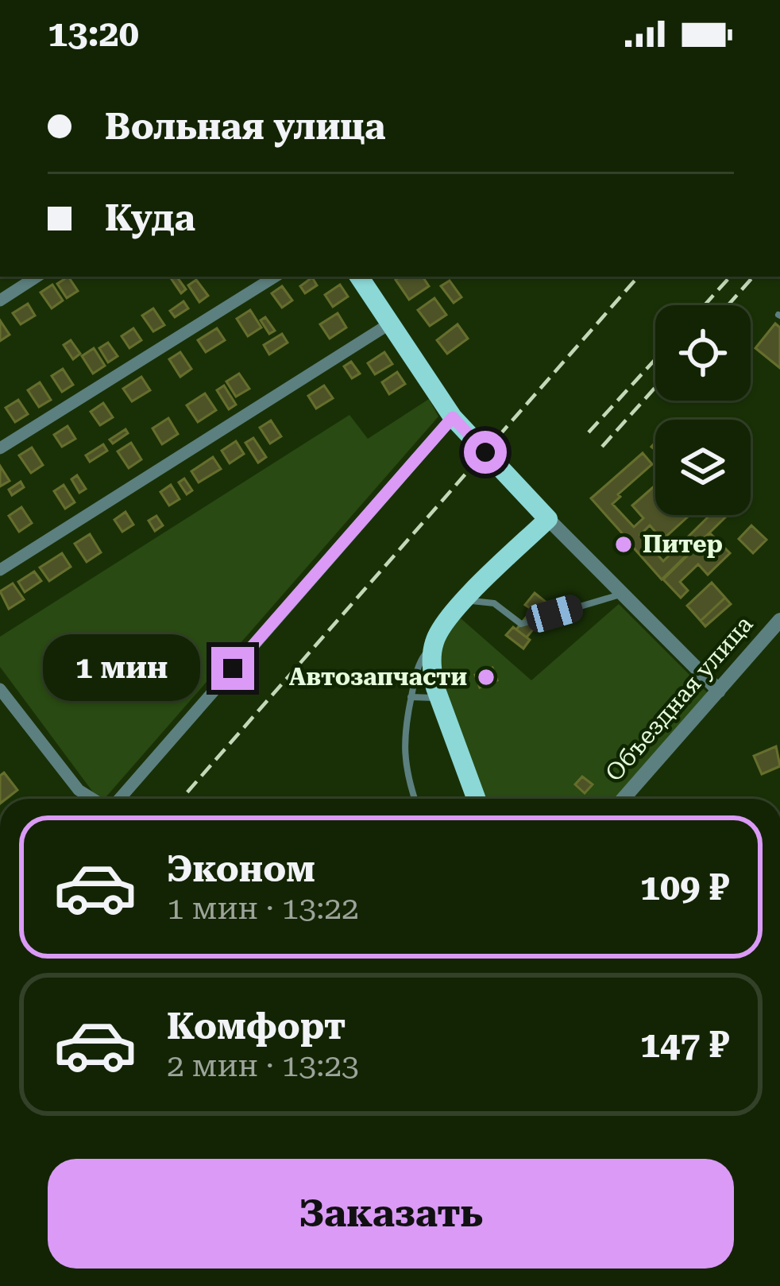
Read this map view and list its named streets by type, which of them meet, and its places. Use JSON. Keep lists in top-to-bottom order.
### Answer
{
  "streets": {
    "street": ["Объездная улица"]
  },
  "places": ["Питер", "Автозапчасти"],
  "page": {
    "status": "13:20",
    "banner": ["Вольная улица", "Куда"],
    "bubble": "1 мин",
    "list": [
      {
        "name": "Эконом",
        "note": "1 мин · 13:22",
        "value": "109 ₽"
      },
      {
        "name": "Комфорт",
        "note": "2 мин · 13:23",
        "value": "147 ₽"
      }
    ],
    "buttons": "Заказать"
  }
}
